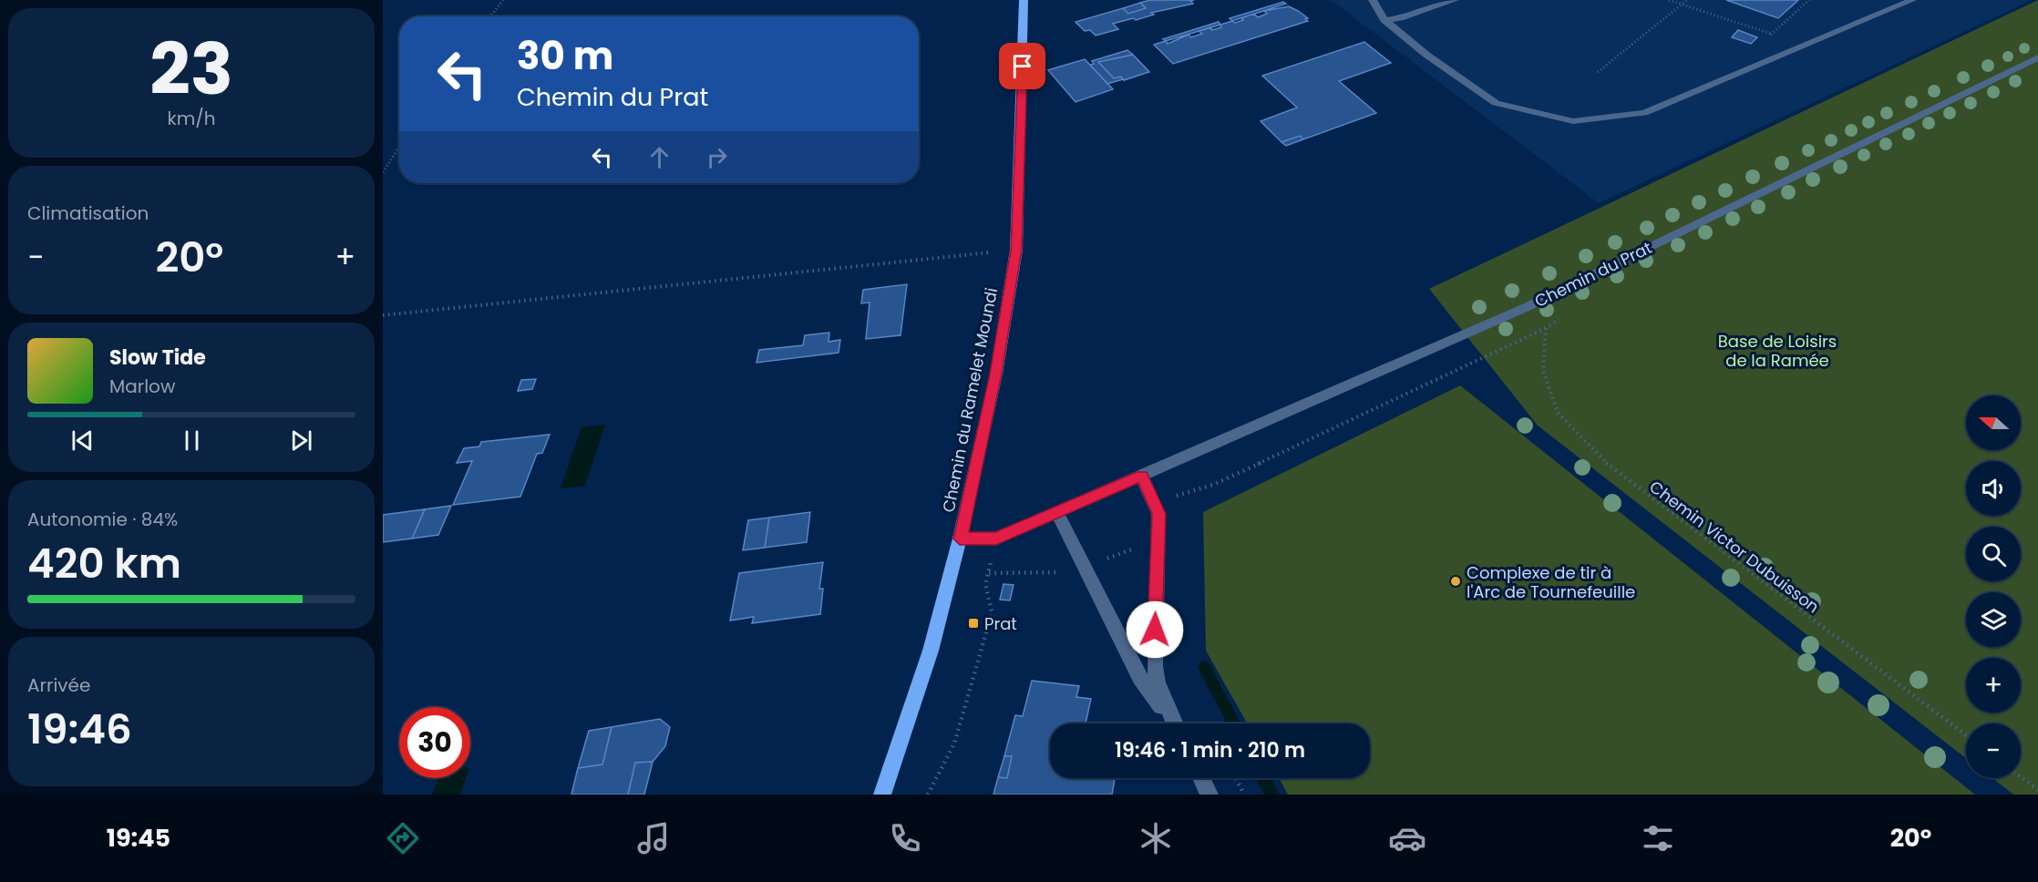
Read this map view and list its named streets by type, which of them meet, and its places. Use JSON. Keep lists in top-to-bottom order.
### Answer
{
  "streets": {
    "main road": ["Chemin du Ramelet Moundi"],
    "street": ["Chemin du Prat"],
    "path": ["Chemin Victor Dubuisson"]
  },
  "crossings": [
    ["Chemin du Prat", "Chemin du Ramelet Moundi"]
  ],
  "parks": ["Base de Loisirs de la Ramée"],
  "places": {
    "other": ["Complexe de tir à l'Arc de Tournefeuille"],
    "transit": ["Prat"]
  },
  "north": "left",
  "page": {
    "tile": [
      ["23", "km/h"],
      "Climatisation",
      ["Autonomie · 84%", "420 km"],
      ["Arrivée", "19:46"]
    ],
    "turn": ["30 m", "Chemin du Prat"],
    "heat": ["−", "20°", "+"],
    "song": ["Slow Tide", "Marlow"],
    "map_buttons": ["+", "−"],
    "limit": "30",
    "trip": "19:46 · 1 min · 210 m",
    "tabs": ["19:45", "20°"]
  }
}
